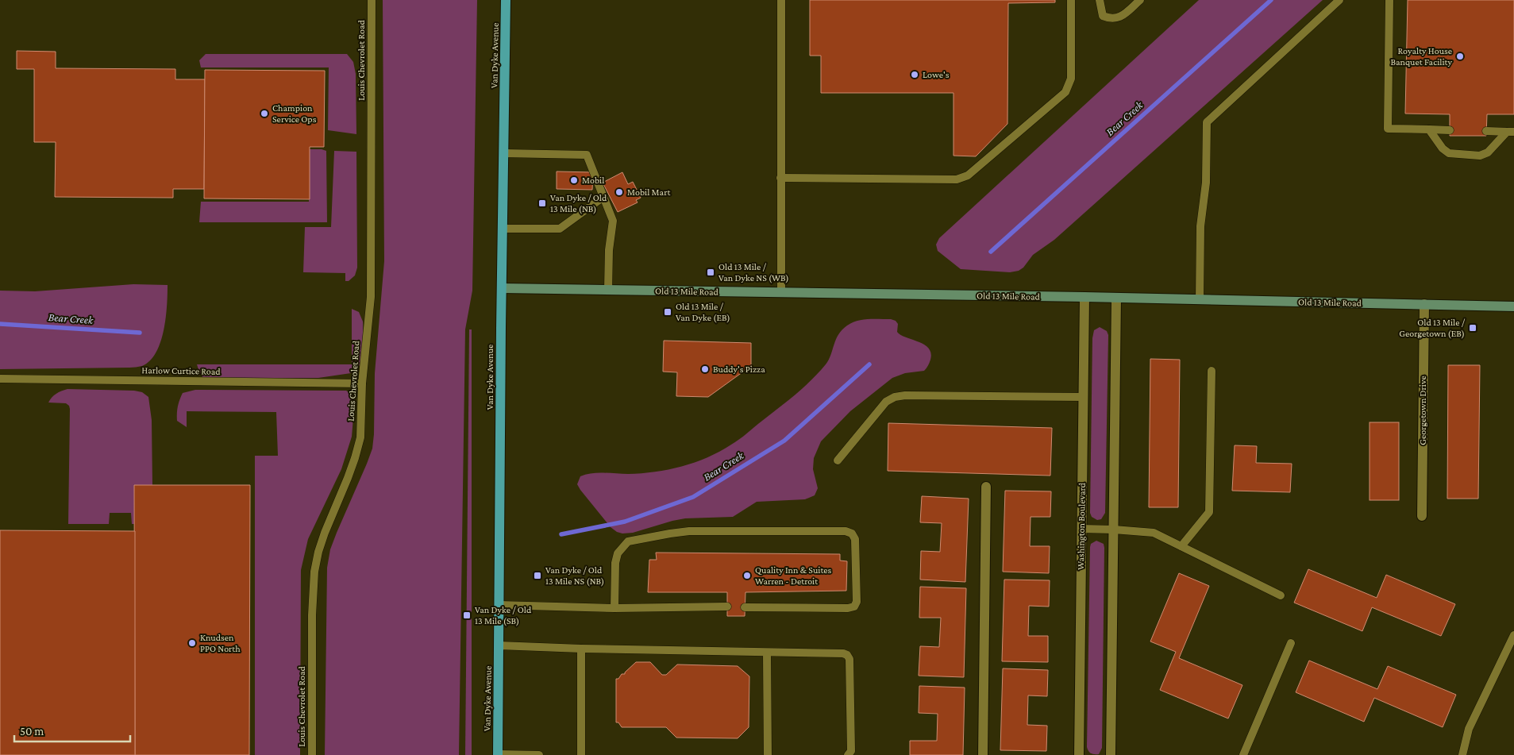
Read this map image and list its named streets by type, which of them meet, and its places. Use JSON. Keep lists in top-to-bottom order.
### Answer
{
  "streets": {
    "main road": ["Van Dyke Avenue"],
    "street": ["Old 13 Mile Road", "Georgetown Drive", "Washington Boulevard"],
    "lane": ["Louis Chevrolet Road", "Harlow Curtice Road"]
  },
  "crossings": [
    ["Van Dyke Avenue", "Old 13 Mile Road"],
    ["Louis Chevrolet Road", "Harlow Curtice Road"],
    ["Old 13 Mile Road", "Georgetown Drive"],
    ["Old 13 Mile Road", "Washington Boulevard"]
  ],
  "water": ["Bear Creek"],
  "places": {
    "other": [
      "Royalty House Banquet Facility",
      "Lowe's",
      "Champion Service Ops",
      "Mobil",
      "Mobil Mart",
      "Buddy's Pizza",
      "Quality Inn & Suites Warren - Detroit",
      "Knudsen PPO North"
    ],
    "transit": [
      "Van Dyke / Old 13 Mile (NB)",
      "Old 13 Mile / Van Dyke NS (WB)",
      "Old 13 Mile / Van Dyke (EB)",
      "Old 13 Mile / Georgetown (EB)",
      "Van Dyke / Old 13 Mile NS (NB)",
      "Van Dyke / Old 13 Mile (SB)"
    ]
  },
  "scale_bar": "50 m"
}
